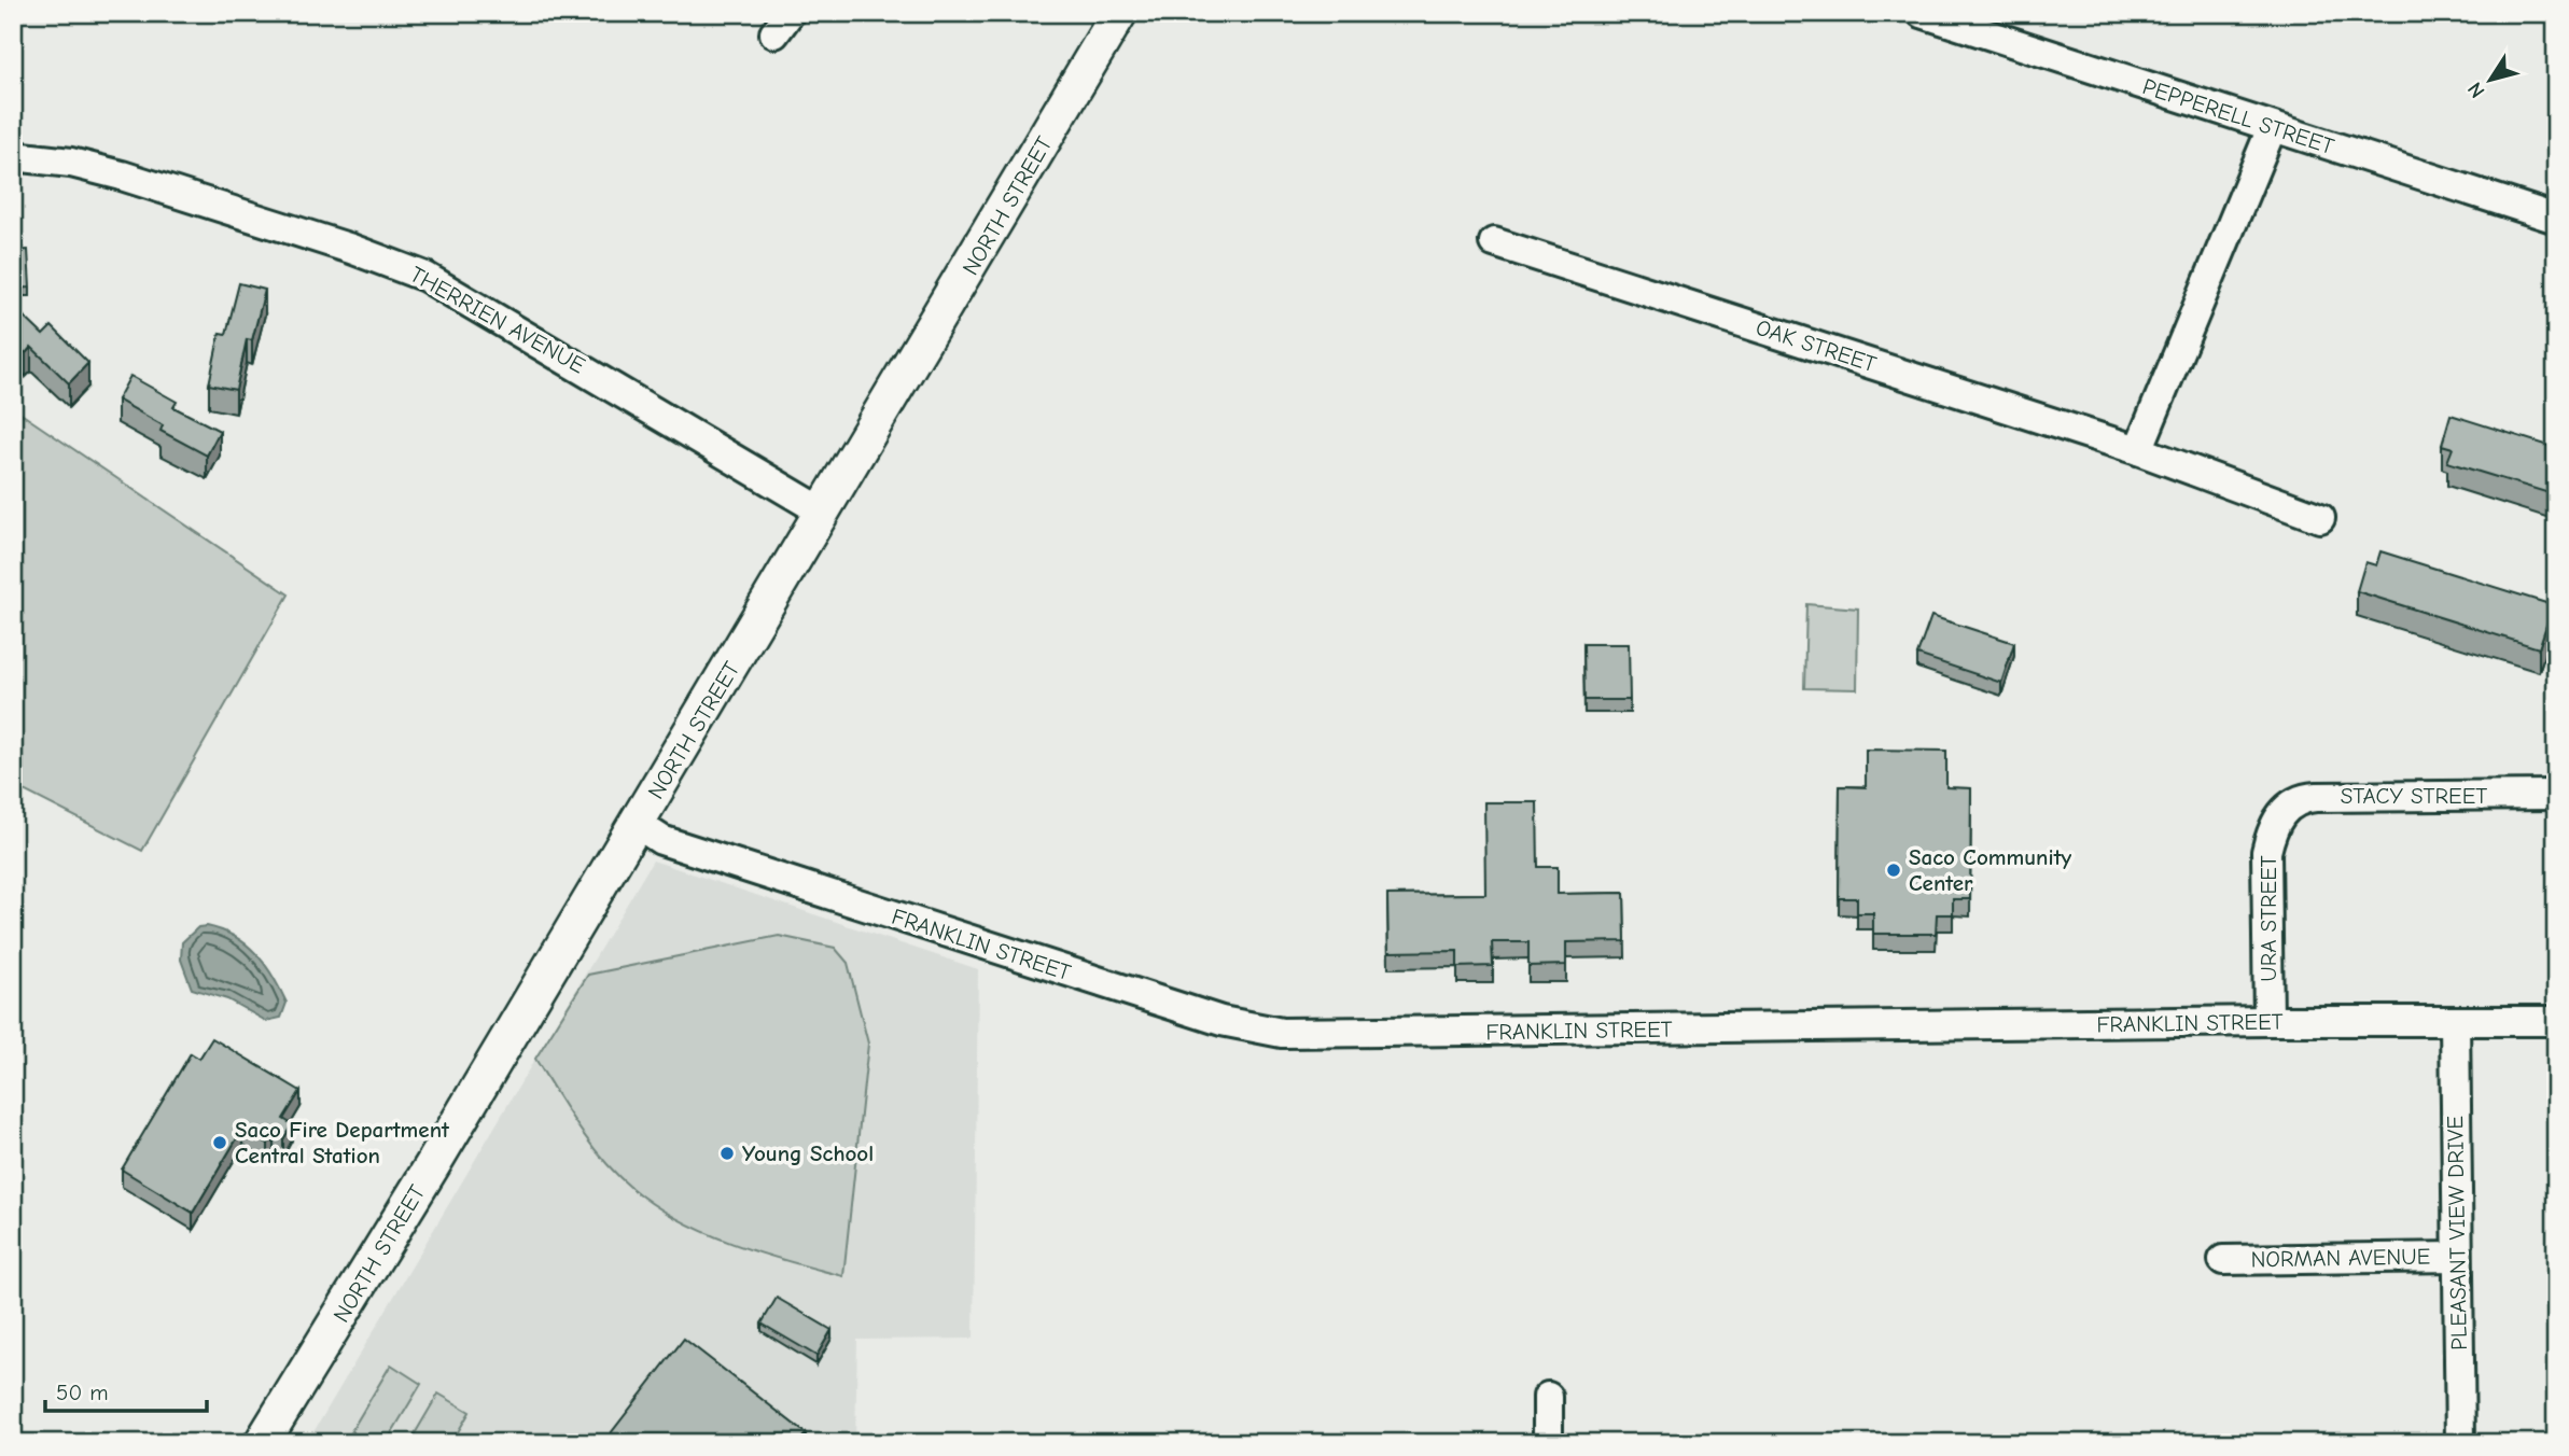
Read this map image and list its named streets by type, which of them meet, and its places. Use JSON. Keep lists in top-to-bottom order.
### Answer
{
  "streets": {
    "main road": ["NORTH STREET"],
    "street": [
      "PEPPERELL STREET",
      "THERRIEN AVENUE",
      "OAK STREET",
      "STACY STREET",
      "URA STREET",
      "FRANKLIN STREET",
      "PLEASANT VIEW DRIVE",
      "NORMAN AVENUE"
    ]
  },
  "crossings": [
    ["NORTH STREET", "THERRIEN AVENUE"],
    ["NORTH STREET", "FRANKLIN STREET"],
    ["STACY STREET", "URA STREET"],
    ["URA STREET", "FRANKLIN STREET"],
    ["FRANKLIN STREET", "PLEASANT VIEW DRIVE"],
    ["PLEASANT VIEW DRIVE", "NORMAN AVENUE"]
  ],
  "places": ["Saco Community Center", "Saco Fire Department Central Station", "Young School"],
  "scale_bar": "50 m",
  "north": "bottom left"
}
